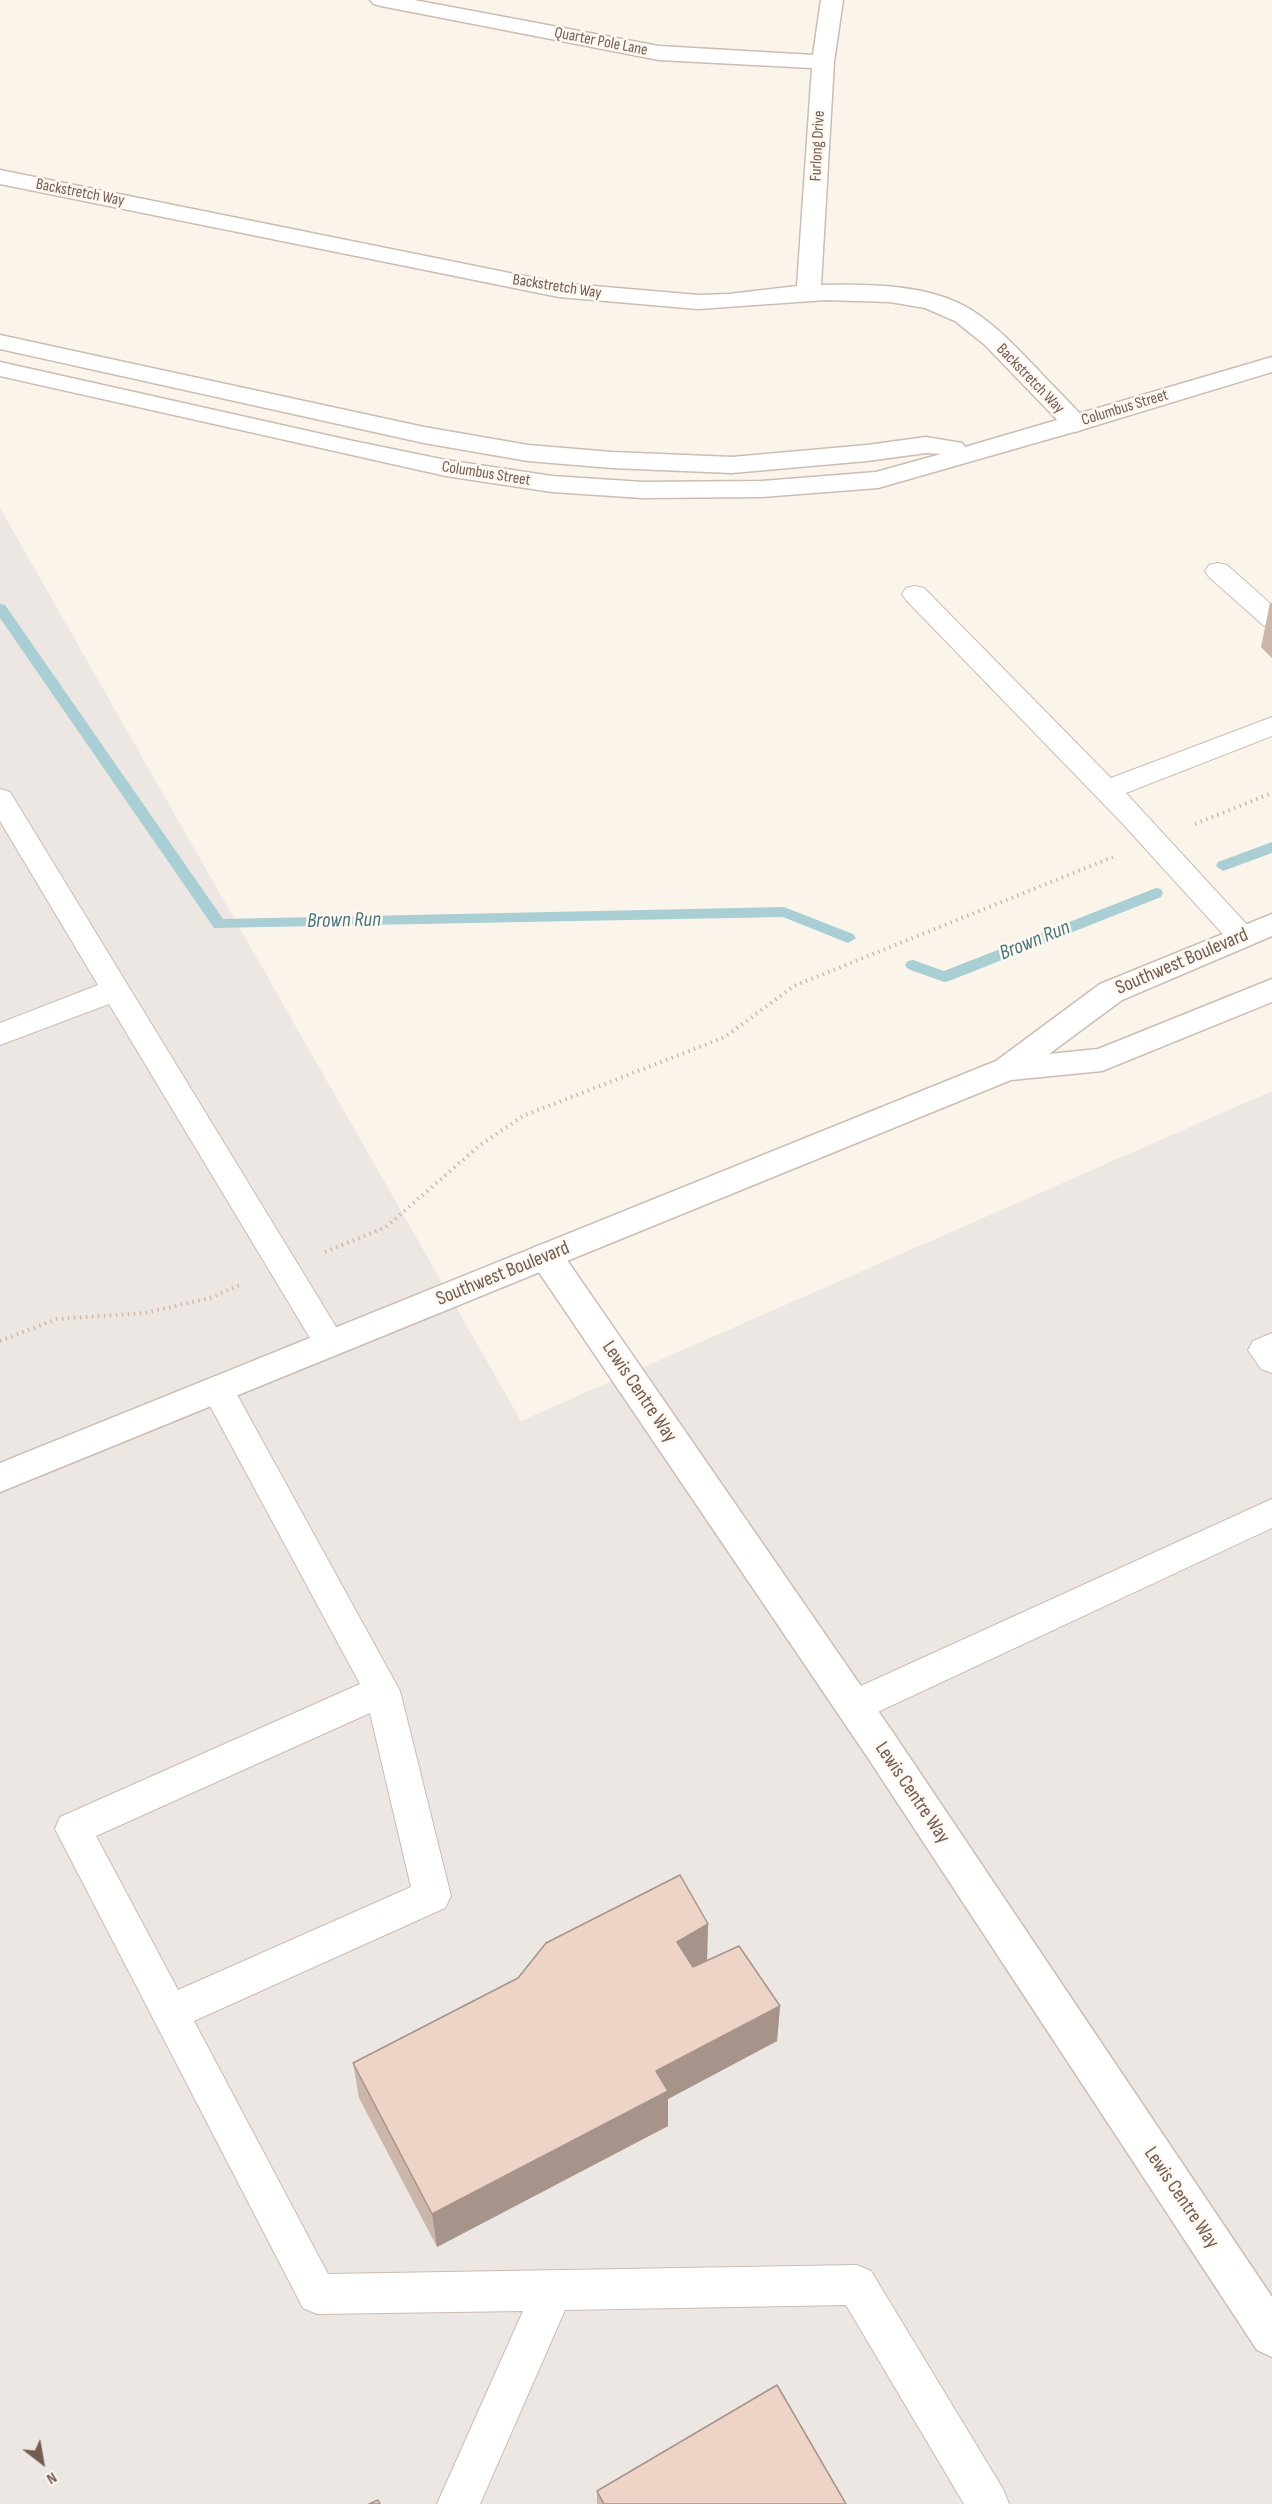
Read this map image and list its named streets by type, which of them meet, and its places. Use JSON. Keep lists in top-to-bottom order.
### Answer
{
  "streets": {
    "street": [
      "Quarter Pole Lane",
      "Furlong Drive",
      "Backstretch Way",
      "Columbus Street",
      "Southwest Boulevard",
      "Lewis Centre Way"
    ]
  },
  "crossings": [
    ["Quarter Pole Lane", "Furlong Drive"],
    ["Furlong Drive", "Backstretch Way"],
    ["Backstretch Way", "Columbus Street"],
    ["Southwest Boulevard", "Lewis Centre Way"]
  ],
  "water": ["Brown Run"],
  "north": "bottom right"
}
